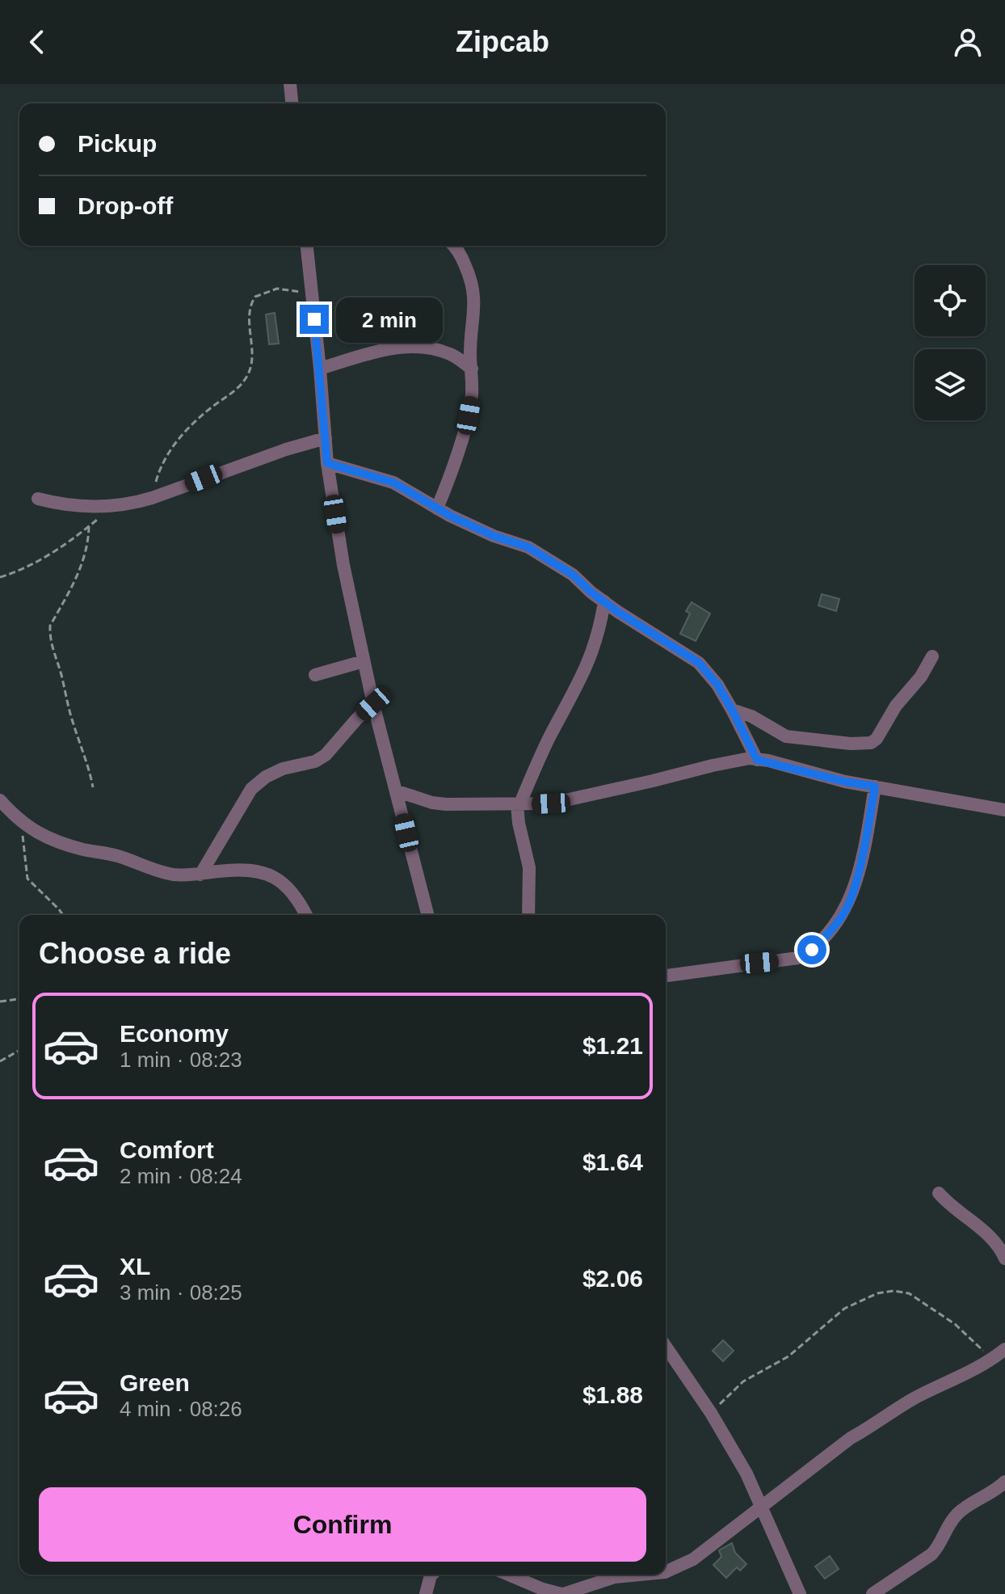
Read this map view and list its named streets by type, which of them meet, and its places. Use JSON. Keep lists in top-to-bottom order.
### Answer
{
  "page": {
    "header": "Zipcab",
    "banner": ["Pickup", "Drop-off"],
    "bubble": "2 min",
    "heading": "Choose a ride",
    "list": [
      {
        "name": "Economy",
        "note": "1 min · 08:23",
        "value": "$1.21"
      },
      {
        "name": "Comfort",
        "note": "2 min · 08:24",
        "value": "$1.64"
      },
      {
        "name": "XL",
        "note": "3 min · 08:25",
        "value": "$2.06"
      },
      {
        "name": "Green",
        "note": "4 min · 08:26",
        "value": "$1.88"
      }
    ],
    "buttons": "Confirm"
  }
}
